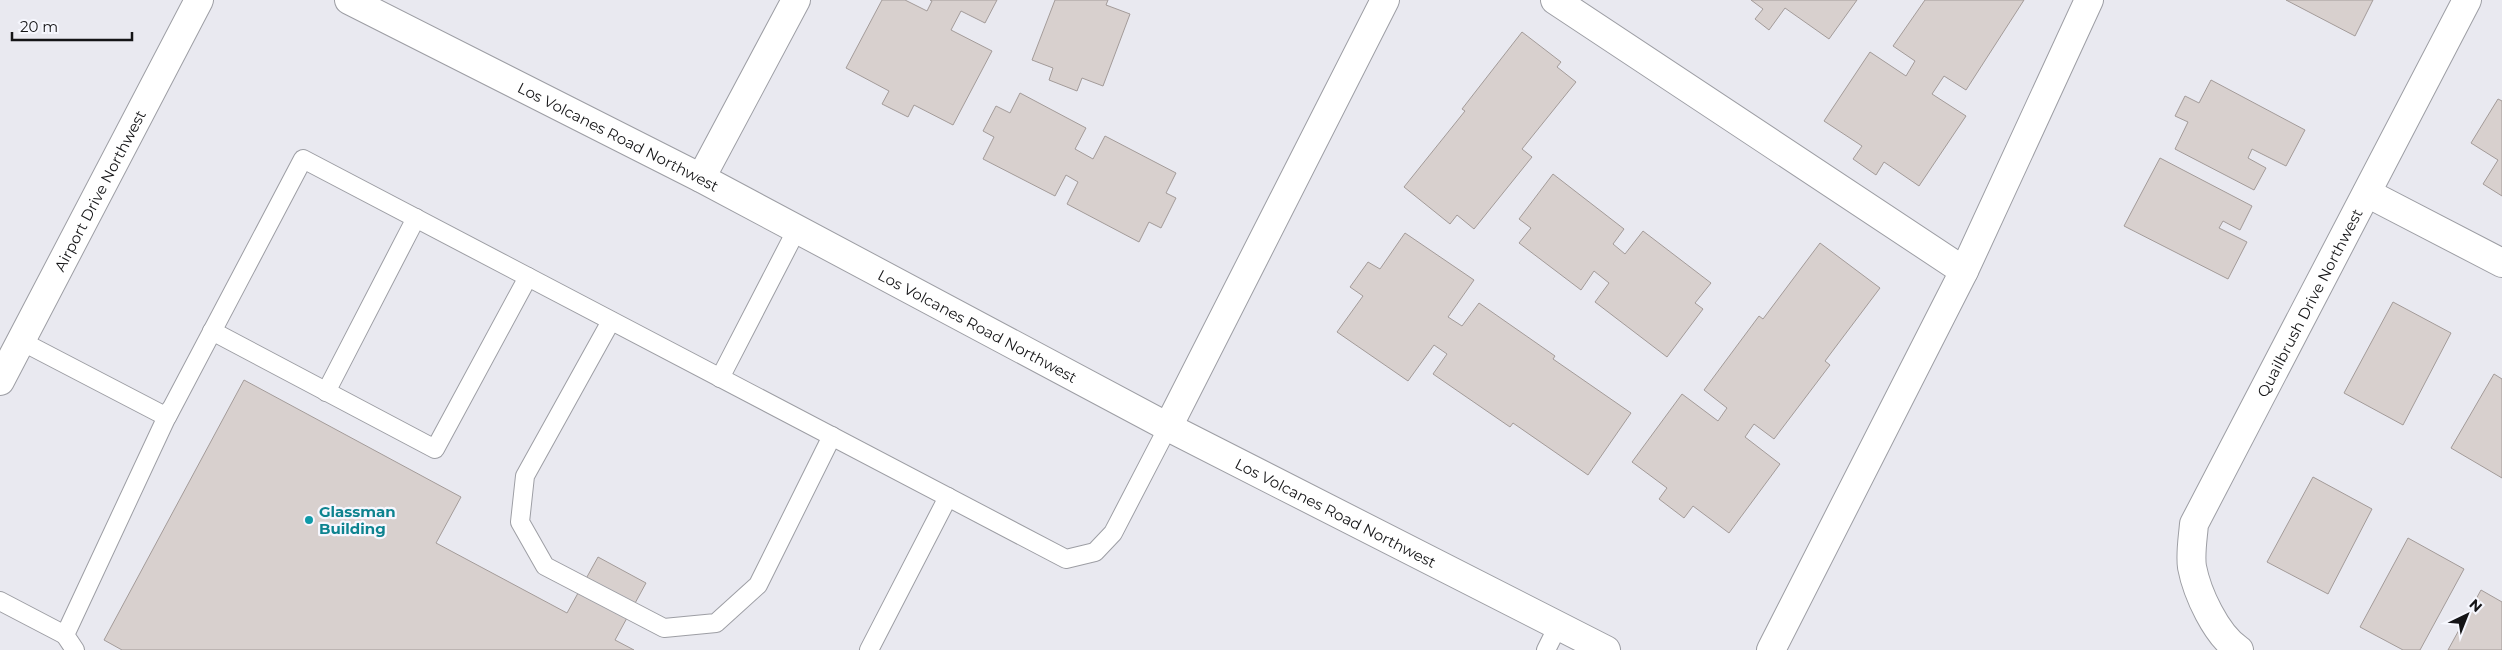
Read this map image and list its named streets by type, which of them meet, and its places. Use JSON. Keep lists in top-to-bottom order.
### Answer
{
  "streets": {
    "street": ["Los Volcanes Road Northwest", "Airport Drive Northwest", "Quailbrush Drive Northwest"]
  },
  "places": ["Glassman Building"],
  "scale_bar": "20 m",
  "north": "top right"
}
